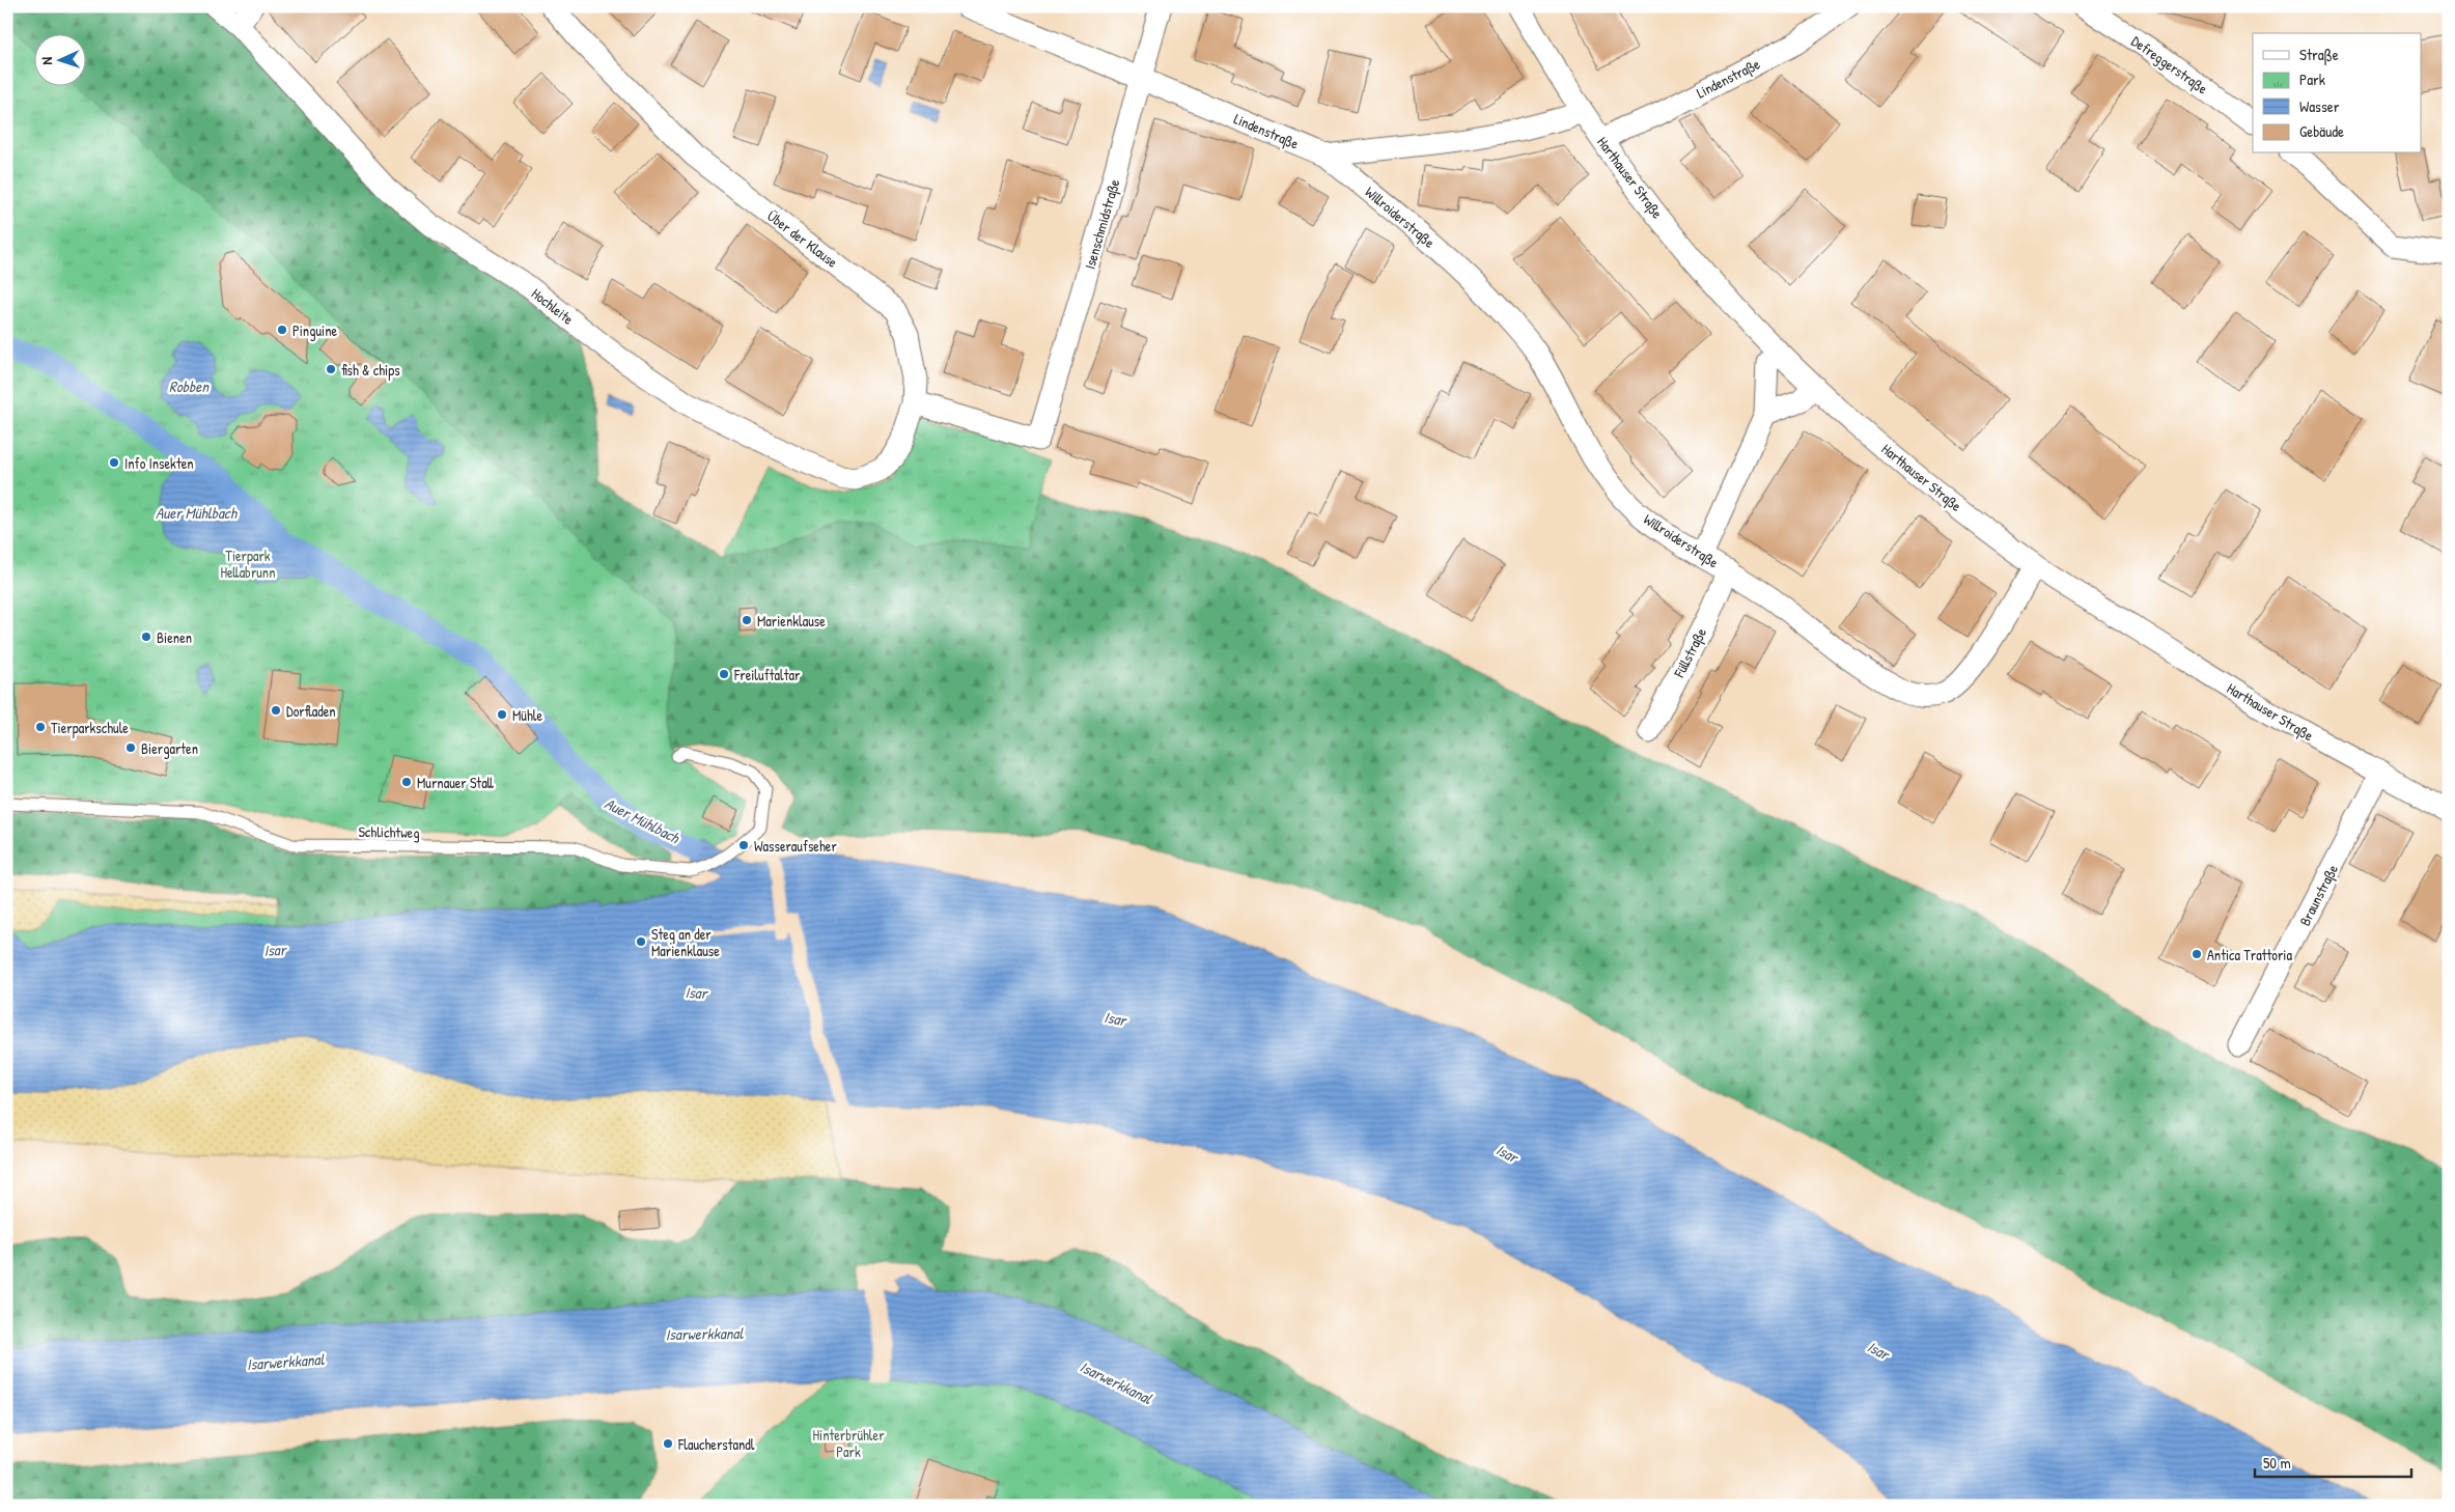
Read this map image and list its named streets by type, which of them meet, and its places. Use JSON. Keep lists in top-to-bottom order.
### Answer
{
  "streets": {
    "street": [
      "Defreggerstraße",
      "Lindenstraße",
      "Harthauser Straße",
      "Willroiderstraße",
      "Isenschmidstraße",
      "Über der Klause",
      "Hochleite",
      "Füllstraße",
      "Braunstraße"
    ],
    "lane": ["Schlichtweg"]
  },
  "crossings": [
    ["Lindenstraße", "Harthauser Straße"],
    ["Lindenstraße", "Willroiderstraße"],
    ["Lindenstraße", "Isenschmidstraße"],
    ["Harthauser Straße", "Willroiderstraße"],
    ["Harthauser Straße", "Braunstraße"],
    ["Willroiderstraße", "Füllstraße"],
    ["Isenschmidstraße", "Über der Klause"],
    ["Isenschmidstraße", "Hochleite"],
    ["Über der Klause", "Hochleite"]
  ],
  "water": [
    "Robben",
    "Auer Mühlbach",
    "Isar",
    "Isarwerkkanal"
  ],
  "parks": ["Tierpark Hellabrunn", "Hinterbrühler Park"],
  "places": [
    "Pinguine",
    "fish & chips",
    "Info Insekten",
    "Marienklause",
    "Bienen",
    "Freiluftaltar",
    "Dorfladen",
    "Mühle",
    "Tierparkschule",
    "Biergarten",
    "Murnauer Stall",
    "Wasseraufseher",
    "Steg an der Marienklause",
    "Antica Trattoria",
    "Flaucherstandl"
  ],
  "legend": [
    "Straße",
    "Park",
    "Wasser",
    "Gebäude"
  ],
  "scale_bar": "50 m",
  "north": "left"
}
